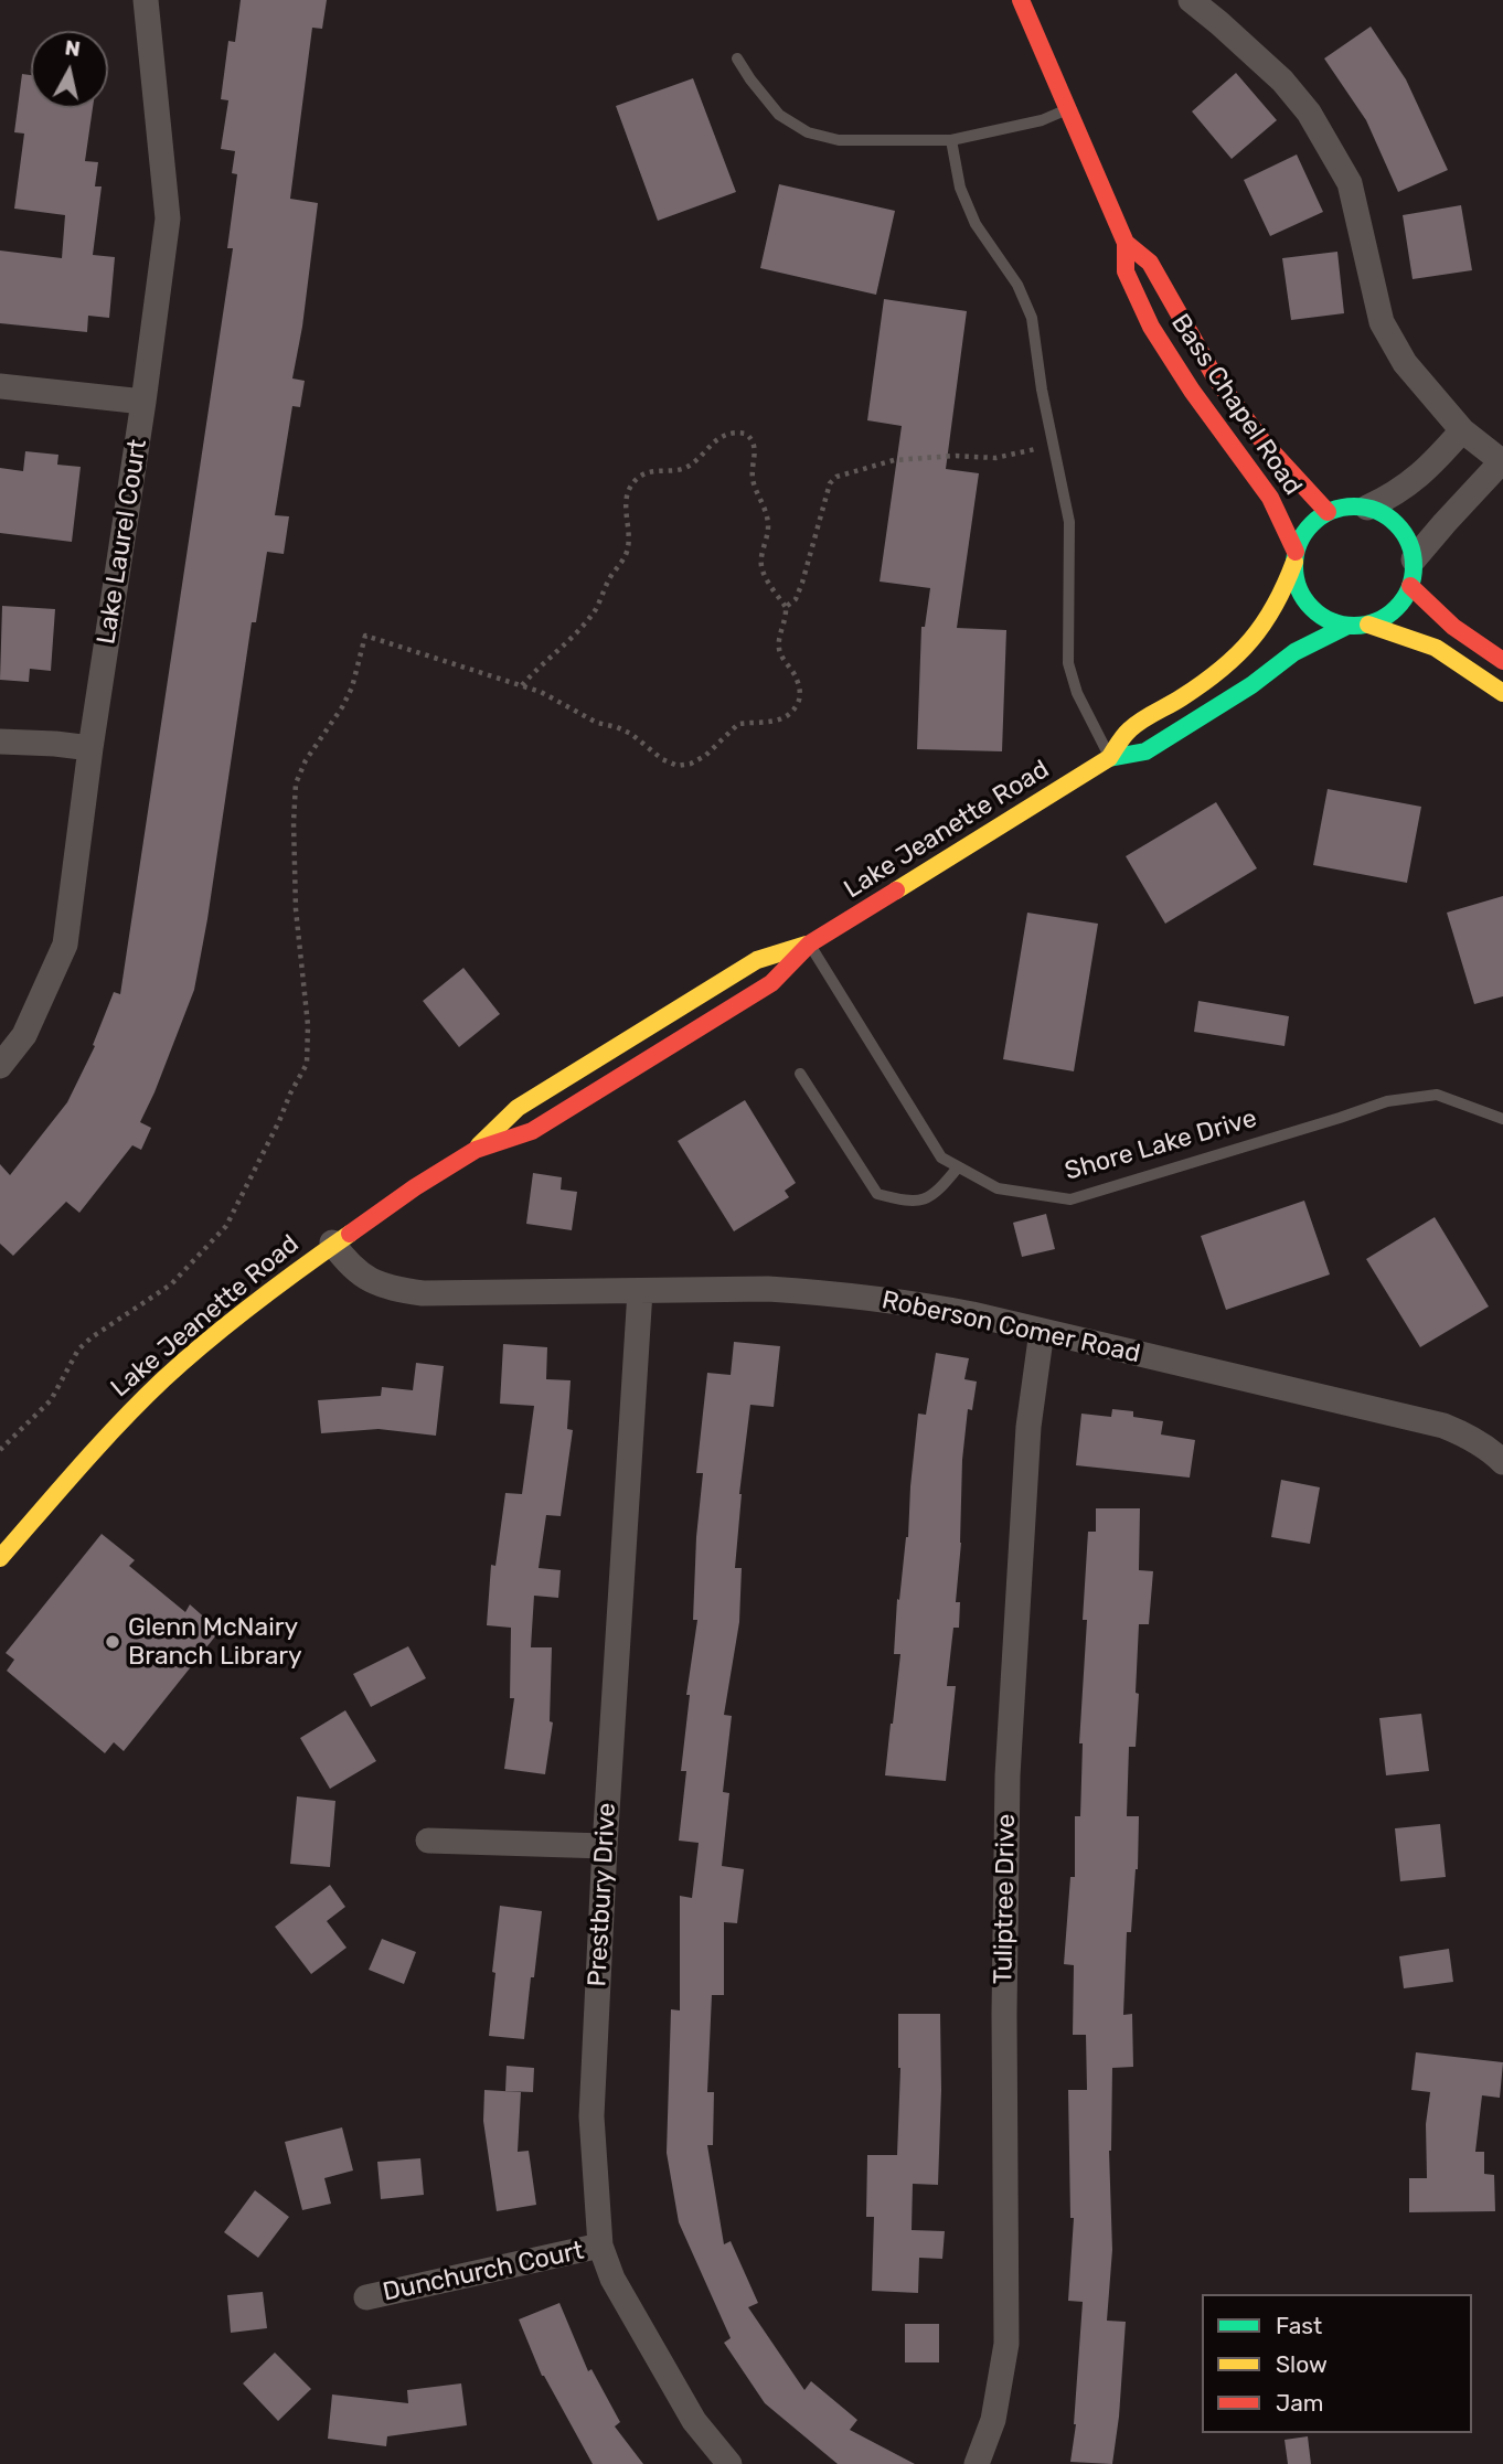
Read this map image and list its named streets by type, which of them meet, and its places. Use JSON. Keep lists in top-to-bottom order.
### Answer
{
  "streets": {
    "street": [
      "Bass Chapel Road",
      "Lake Laurel Court",
      "Lake Jeanette Road",
      "Roberson Comer Road",
      "Prestbury Drive",
      "Tuliptree Drive",
      "Dunchurch Court"
    ],
    "lane": ["Shore Lake Drive"]
  },
  "crossings": [
    ["Bass Chapel Road", "Lake Jeanette Road"],
    ["Lake Jeanette Road", "Shore Lake Drive"],
    ["Lake Jeanette Road", "Roberson Comer Road"],
    ["Roberson Comer Road", "Prestbury Drive"],
    ["Roberson Comer Road", "Tuliptree Drive"],
    ["Prestbury Drive", "Dunchurch Court"]
  ],
  "places": ["Glenn McNairy Branch Library"],
  "legend": ["Fast", "Slow", "Jam"],
  "north": "top"
}
